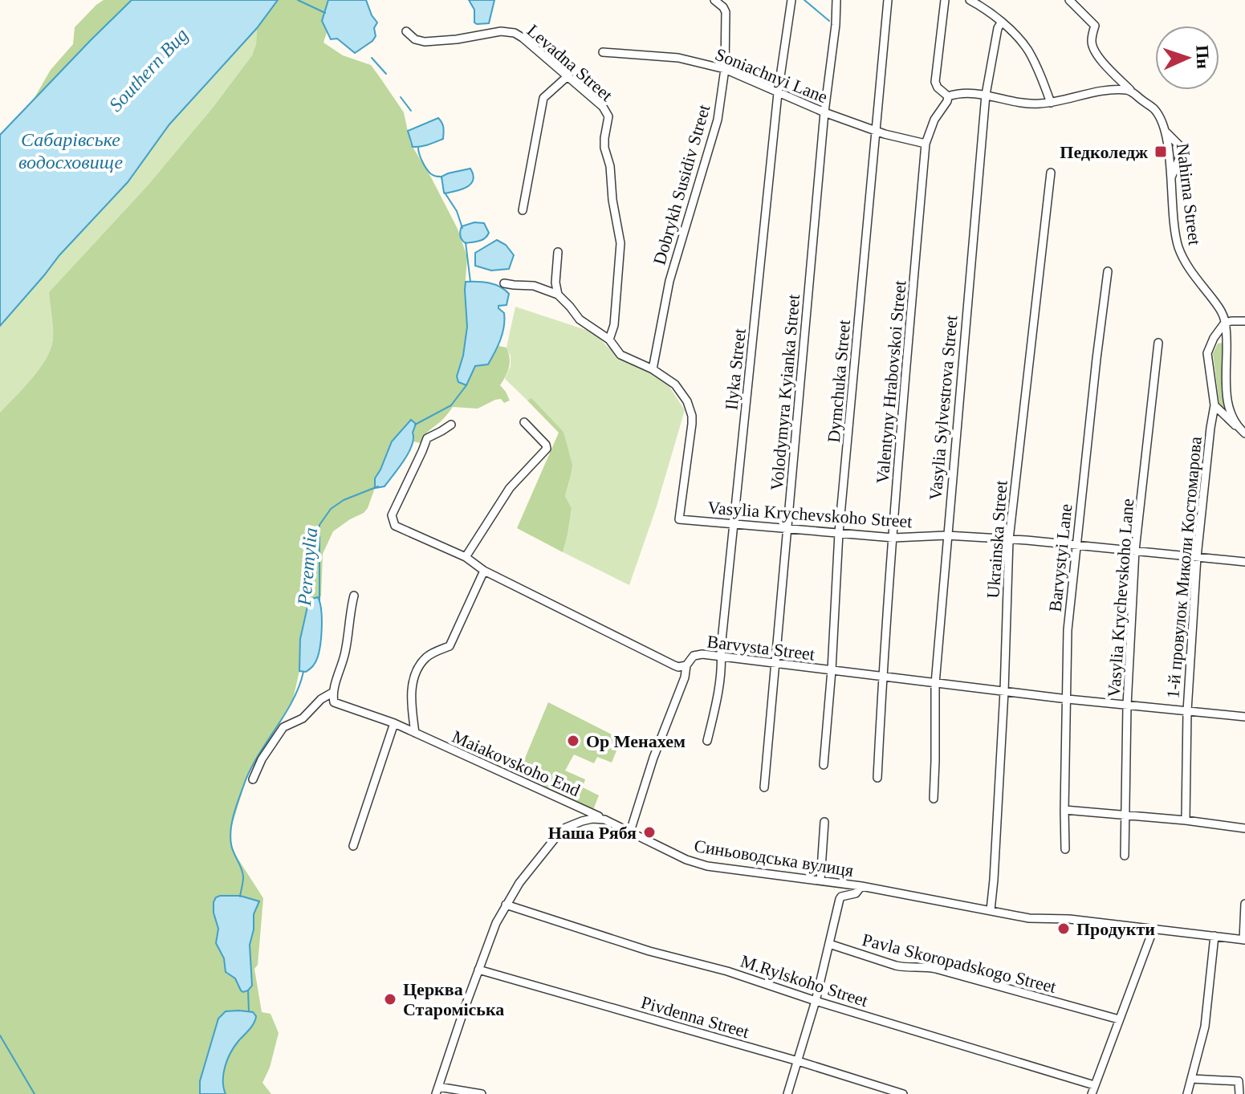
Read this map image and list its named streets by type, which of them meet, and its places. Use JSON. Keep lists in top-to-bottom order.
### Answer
{
  "streets": {
    "street": [
      "Levadna Street",
      "Soniachnyi Lane",
      "Dobrykh Susidiv Street",
      "Nahirna Street",
      "Ilyka Street",
      "Dymchuka Street",
      "Valentyny Hrabovskoi Street",
      "Volodymyra Kyianka Street",
      "Vasylia Sylvestrova Street",
      "Vasylia Krychevskoho Street",
      "Ukrainska Street",
      "Barvystyi Lane",
      "1-й провулок Миколи Костомарова",
      "Vasylia Krychevskoho Lane",
      "Barvysta Street",
      "Maiakovskoho End",
      "Синьоводська вулиця",
      "Pavla Skoropadskogo Street",
      "M.Rylskoho Street",
      "Pivdenna Street"
    ]
  },
  "crossings": [
    ["Soniachnyi Lane", "Dobrykh Susidiv Street"],
    ["Soniachnyi Lane", "Ilyka Street"],
    ["Soniachnyi Lane", "Dymchuka Street"],
    ["Soniachnyi Lane", "Valentyny Hrabovskoi Street"],
    ["Soniachnyi Lane", "Volodymyra Kyianka Street"],
    ["Dobrykh Susidiv Street", "Vasylia Krychevskoho Street"],
    ["Nahirna Street", "1-й провулок Миколи Костомарова"],
    ["Ilyka Street", "Vasylia Krychevskoho Street"],
    ["Ilyka Street", "Barvysta Street"],
    ["Dymchuka Street", "Vasylia Krychevskoho Street"],
    ["Dymchuka Street", "Barvysta Street"],
    ["Valentyny Hrabovskoi Street", "Vasylia Krychevskoho Street"],
    ["Valentyny Hrabovskoi Street", "Barvysta Street"],
    ["Volodymyra Kyianka Street", "Vasylia Krychevskoho Street"],
    ["Volodymyra Kyianka Street", "Barvysta Street"],
    ["Vasylia Sylvestrova Street", "Vasylia Krychevskoho Street"],
    ["Vasylia Sylvestrova Street", "Barvysta Street"],
    ["Vasylia Krychevskoho Street", "Ukrainska Street"],
    ["Vasylia Krychevskoho Street", "Barvystyi Lane"],
    ["Vasylia Krychevskoho Street", "1-й провулок Миколи Костомарова"],
    ["Vasylia Krychevskoho Street", "Vasylia Krychevskoho Lane"],
    ["Ukrainska Street", "Barvysta Street"],
    ["Ukrainska Street", "Синьоводська вулиця"],
    ["Barvystyi Lane", "Barvysta Street"],
    ["1-й провулок Миколи Костомарова", "Barvysta Street"],
    ["Vasylia Krychevskoho Lane", "Barvysta Street"],
    ["Maiakovskoho End", "Синьоводська вулиця"]
  ],
  "water": ["Southern Bug", "Сабарівське водосховище", "Peremylia"],
  "places": {
    "transit": ["Педколедж"],
    "other": [
      "Ор Менахем",
      "Наша Рябя",
      "Продукти",
      "Церква Староміська"
    ]
  },
  "north": "right"
}
